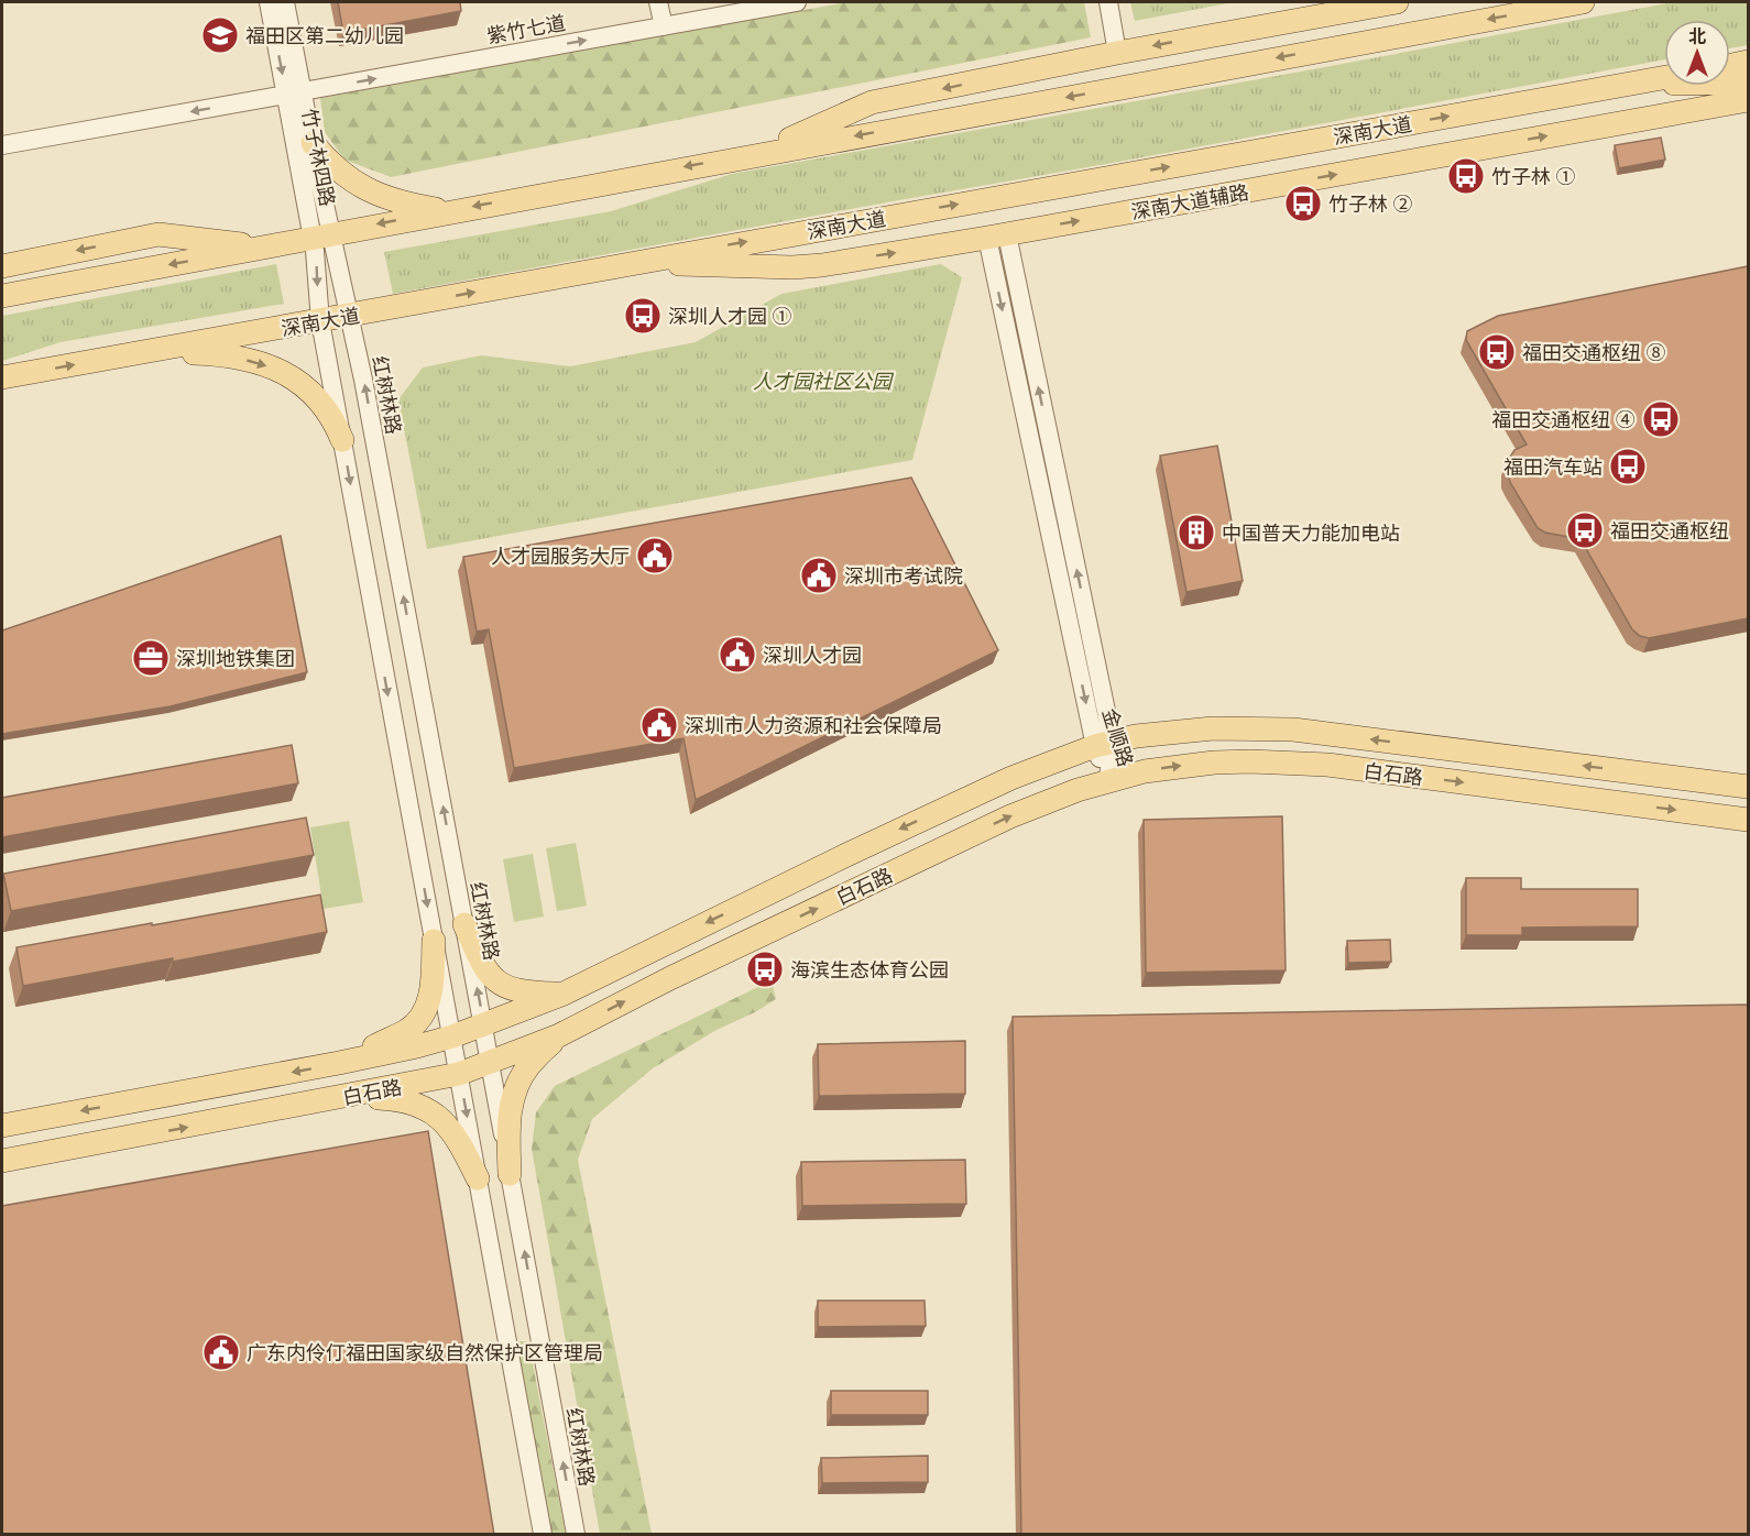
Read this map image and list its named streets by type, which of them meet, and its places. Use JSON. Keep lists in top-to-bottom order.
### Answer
{
  "streets": {
    "main road": ["深南大道", "深南大道辅路", "白石路"],
    "street": [
      "紫竹七道",
      "竹子林四路",
      "红树林路",
      "金顺路"
    ]
  },
  "crossings": [
    ["紫竹七道", "竹子林四路"],
    ["深南大道", "竹子林四路"],
    ["深南大道", "深南大道辅路"],
    ["深南大道", "红树林路"],
    ["竹子林四路", "红树林路"],
    ["深南大道辅路", "金顺路"],
    ["红树林路", "白石路"],
    ["金顺路", "白石路"]
  ],
  "parks": ["人才园社区公园"],
  "places": {
    "school or university": ["福田区第二幼儿园"],
    "bus stop": [
      "竹子林 ①",
      "竹子林 ②",
      "深圳人才园 ①",
      "福田交通枢纽 ⑧",
      "福田交通枢纽 ④",
      "福田汽车站",
      "福田交通枢纽",
      "海滨生态体育公园"
    ],
    "building": ["中国普天力能加电站"],
    "public building": [
      "人才园服务大厅",
      "深圳市考试院",
      "深圳人才园",
      "深圳市人力资源和社会保障局",
      "广东内伶仃福田国家级自然保护区管理局"
    ],
    "office": ["深圳地铁集团"]
  },
  "north": "top"
}
